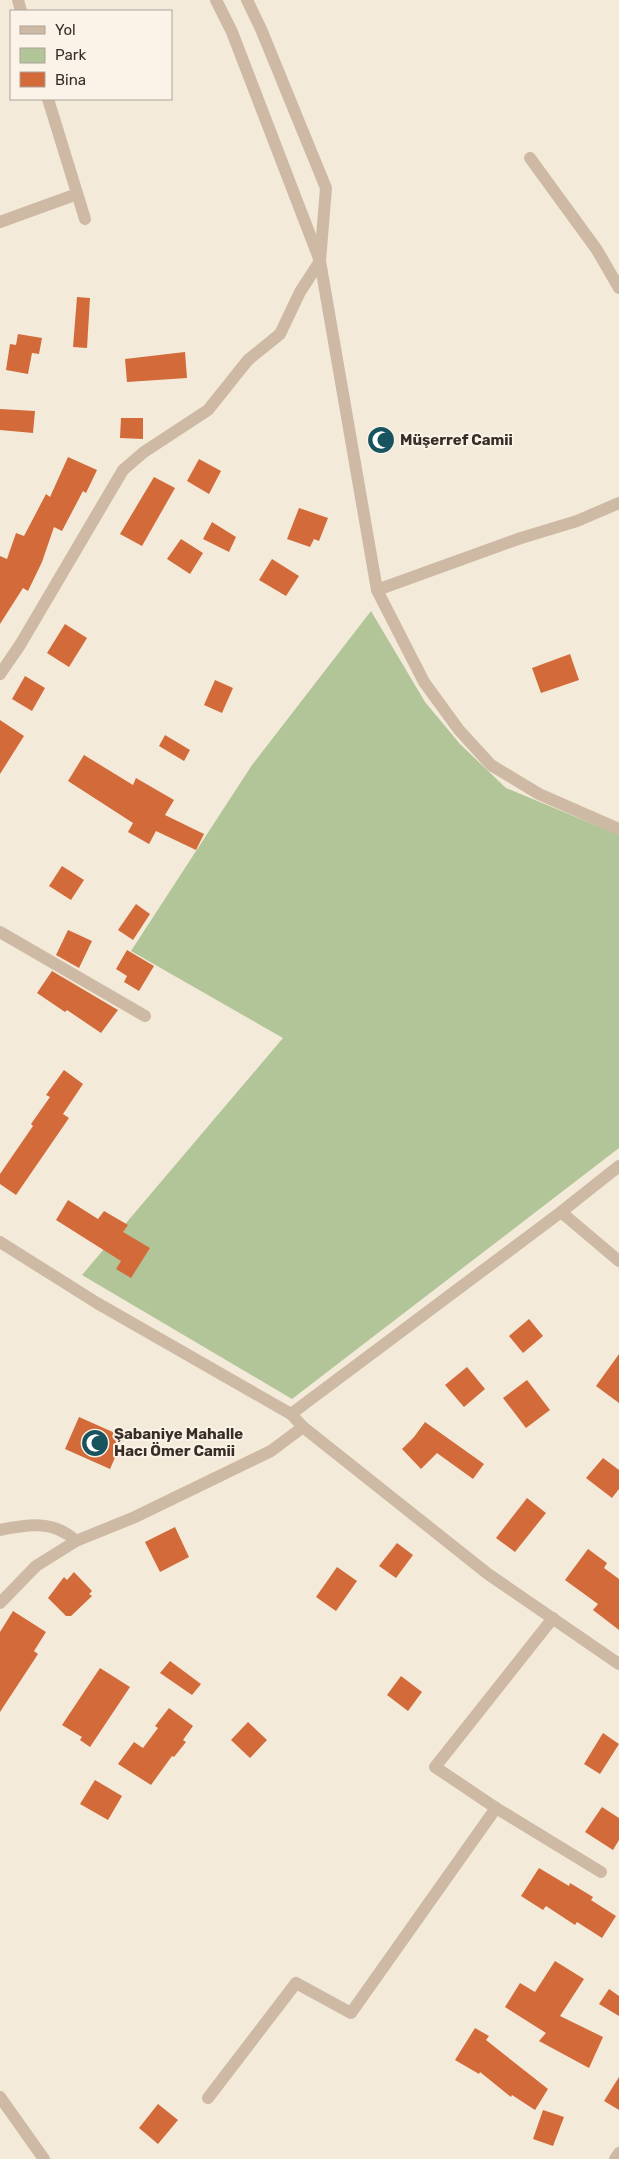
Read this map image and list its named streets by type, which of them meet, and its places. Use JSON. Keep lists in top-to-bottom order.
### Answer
{
  "places": {
    "mosque": ["Müşerref Camii", "Şabaniye Mahalle Hacı Ömer Camii"]
  },
  "legend": ["Yol", "Park", "Bina"]
}
